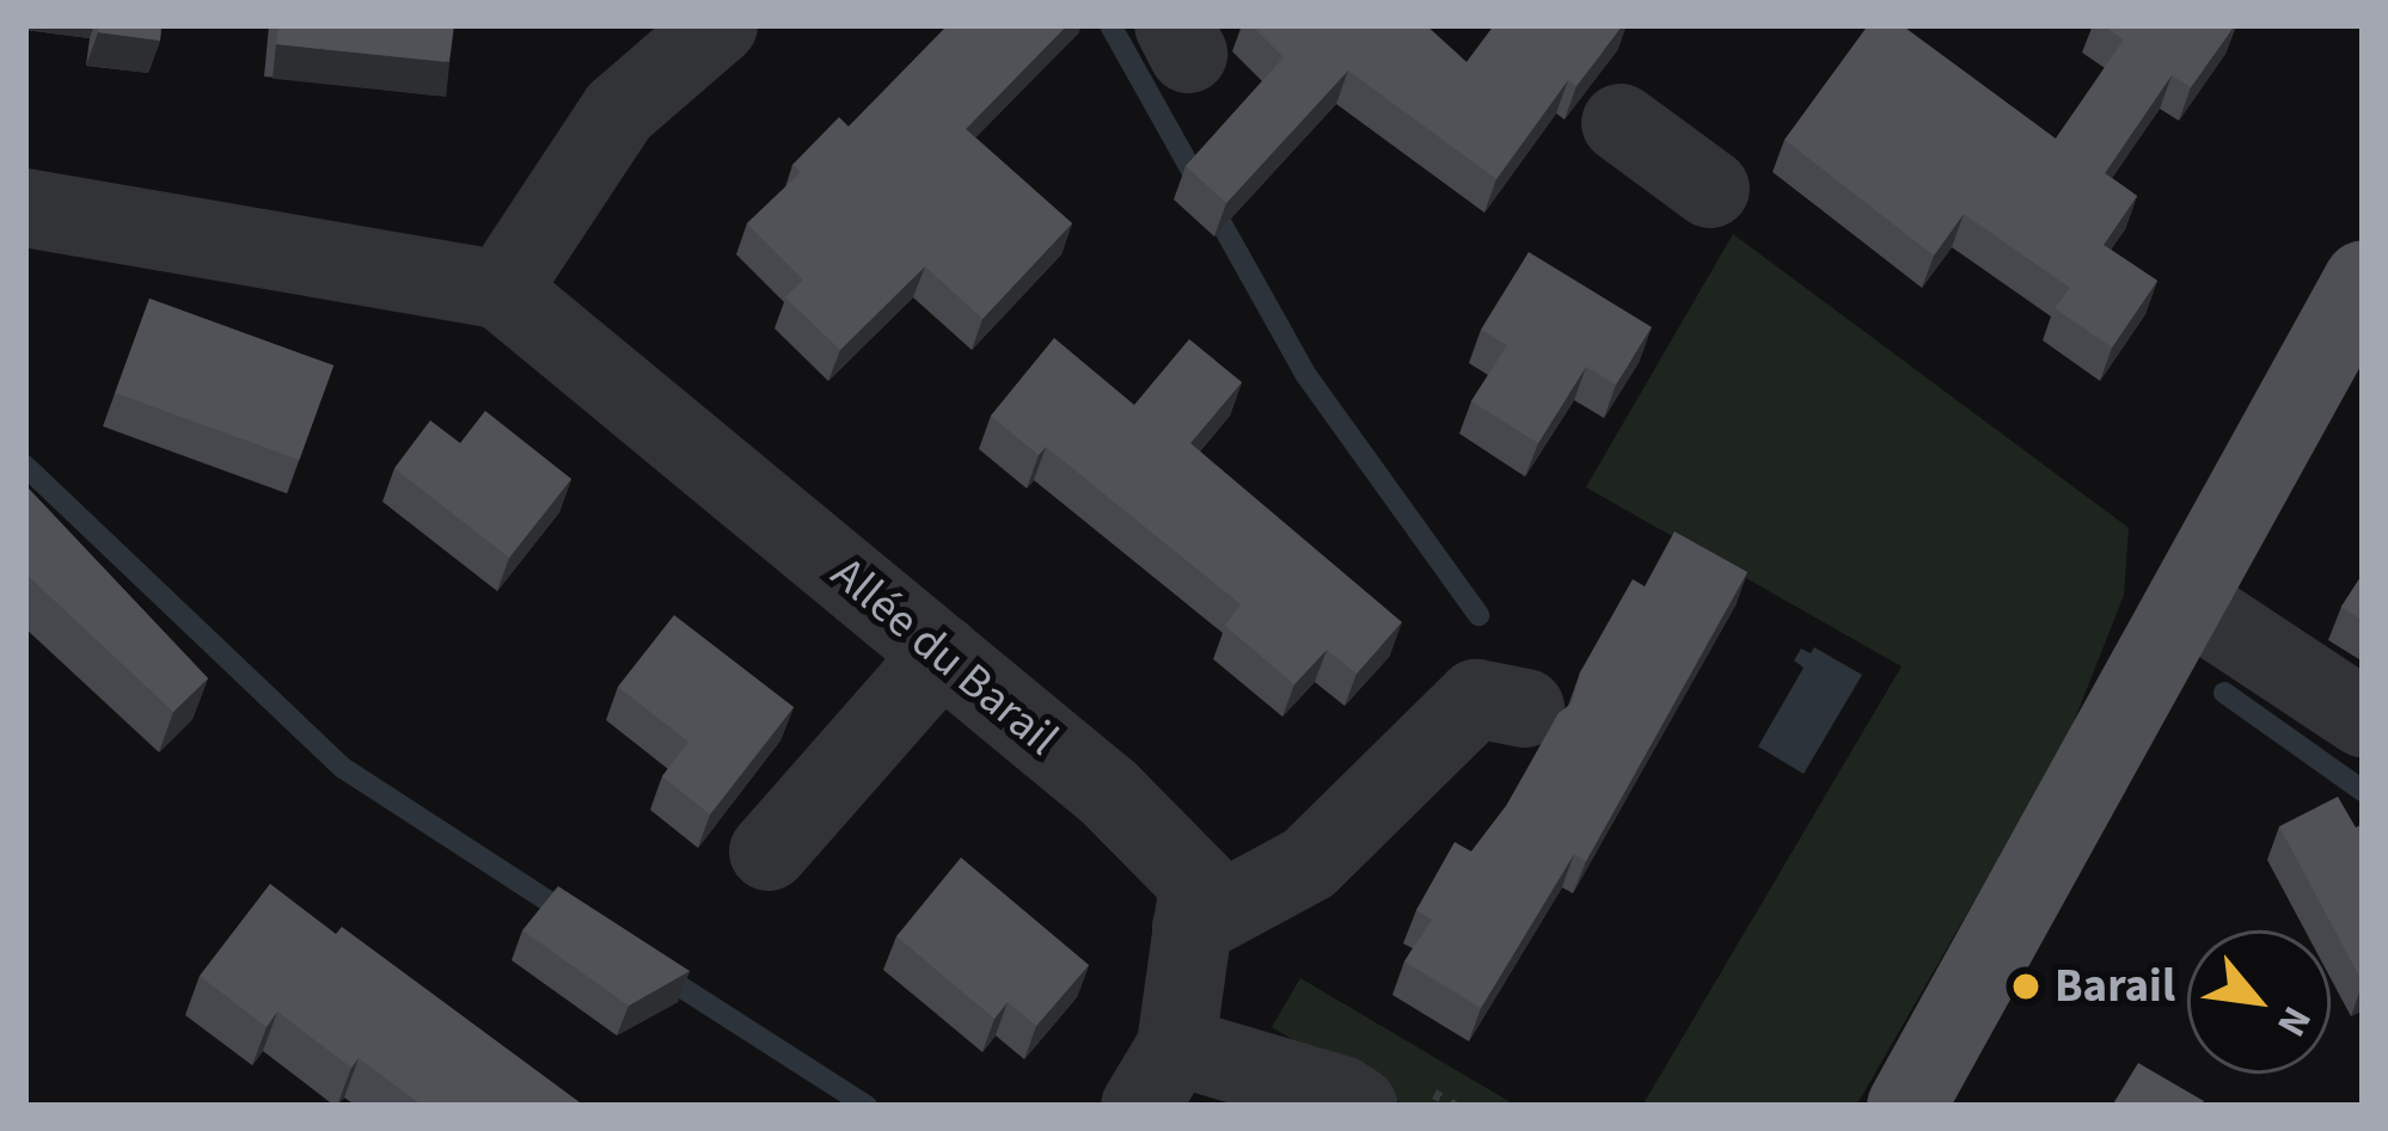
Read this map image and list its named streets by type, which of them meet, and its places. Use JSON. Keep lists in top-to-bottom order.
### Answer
{
  "streets": {
    "street": ["Allée du Barail"]
  },
  "places": ["Barail"],
  "north": "bottom right"
}
